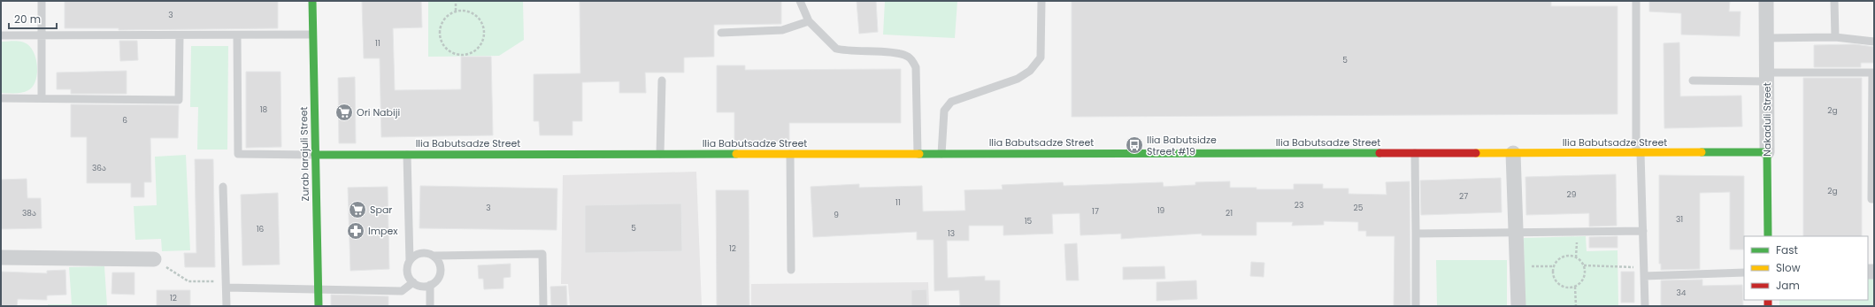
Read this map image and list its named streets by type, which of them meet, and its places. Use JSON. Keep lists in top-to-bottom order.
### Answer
{
  "streets": {
    "street": ["Nakaduli Street", "Ilia Babutsadze Street", "Zurab Iarajuli Street"]
  },
  "crossings": [
    ["Nakaduli Street", "Ilia Babutsadze Street"],
    ["Ilia Babutsadze Street", "Zurab Iarajuli Street"]
  ],
  "places": {
    "supermarket": ["Ori Nabiji", "Spar"],
    "bus stop": ["Ilia Babutsidze Street #19"],
    "pharmacy": ["Impex"]
  },
  "house_numbers": [
    "3",
    "11",
    "5",
    "18",
    "2g",
    "6",
    "36ა",
    "2g",
    "29",
    "27",
    "11",
    "23",
    "3",
    "25",
    "19",
    "17",
    "38ა",
    "21",
    "9",
    "31",
    "15",
    "5",
    "16",
    "13",
    "12",
    "34",
    "12"
  ],
  "legend": ["Fast", "Slow", "Jam"],
  "scale_bar": "20 m"
}
